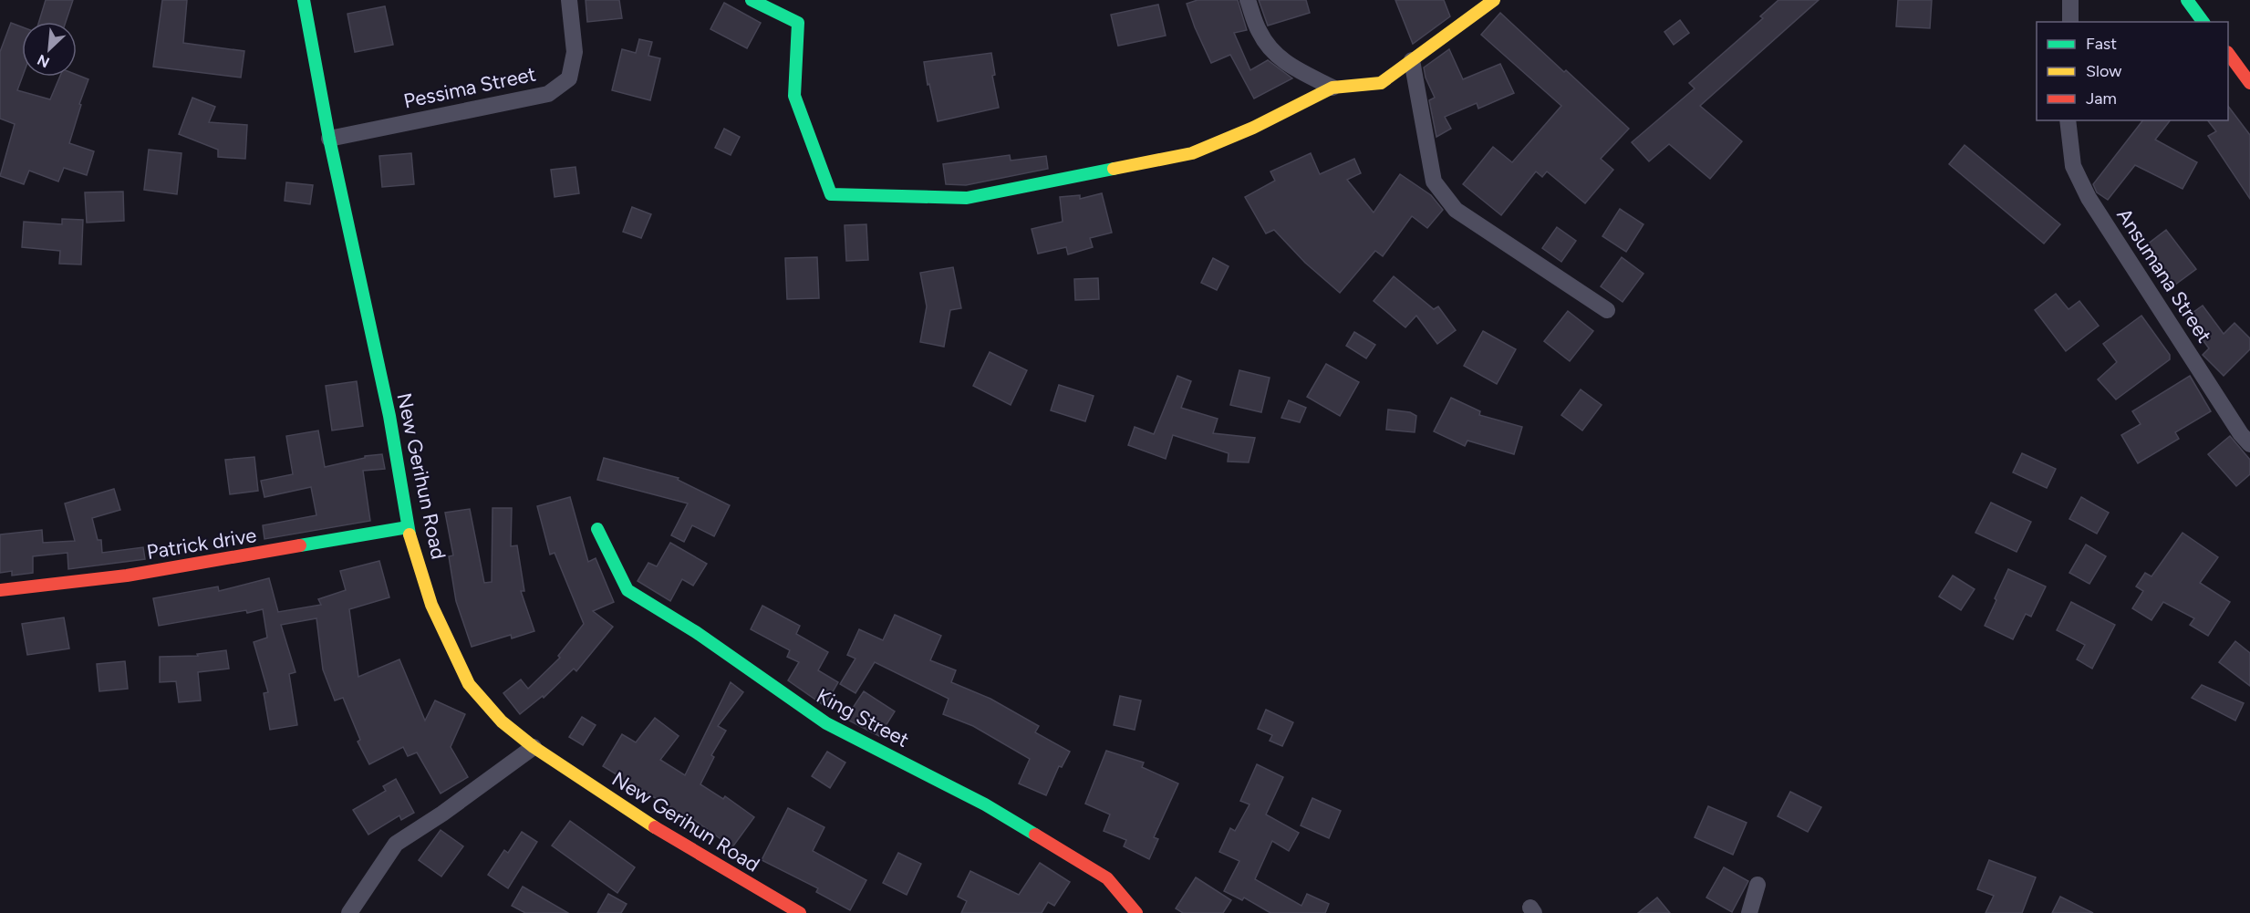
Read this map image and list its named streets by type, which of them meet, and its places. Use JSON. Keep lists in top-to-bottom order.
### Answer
{
  "streets": {
    "street": [
      "Pessima Street",
      "Ansumana Street",
      "New Gerihun Road",
      "Patrick drive",
      "King Street"
    ]
  },
  "crossings": [
    ["Pessima Street", "New Gerihun Road"],
    ["New Gerihun Road", "Patrick drive"]
  ],
  "legend": ["Fast", "Slow", "Jam"],
  "north": "bottom left"
}
